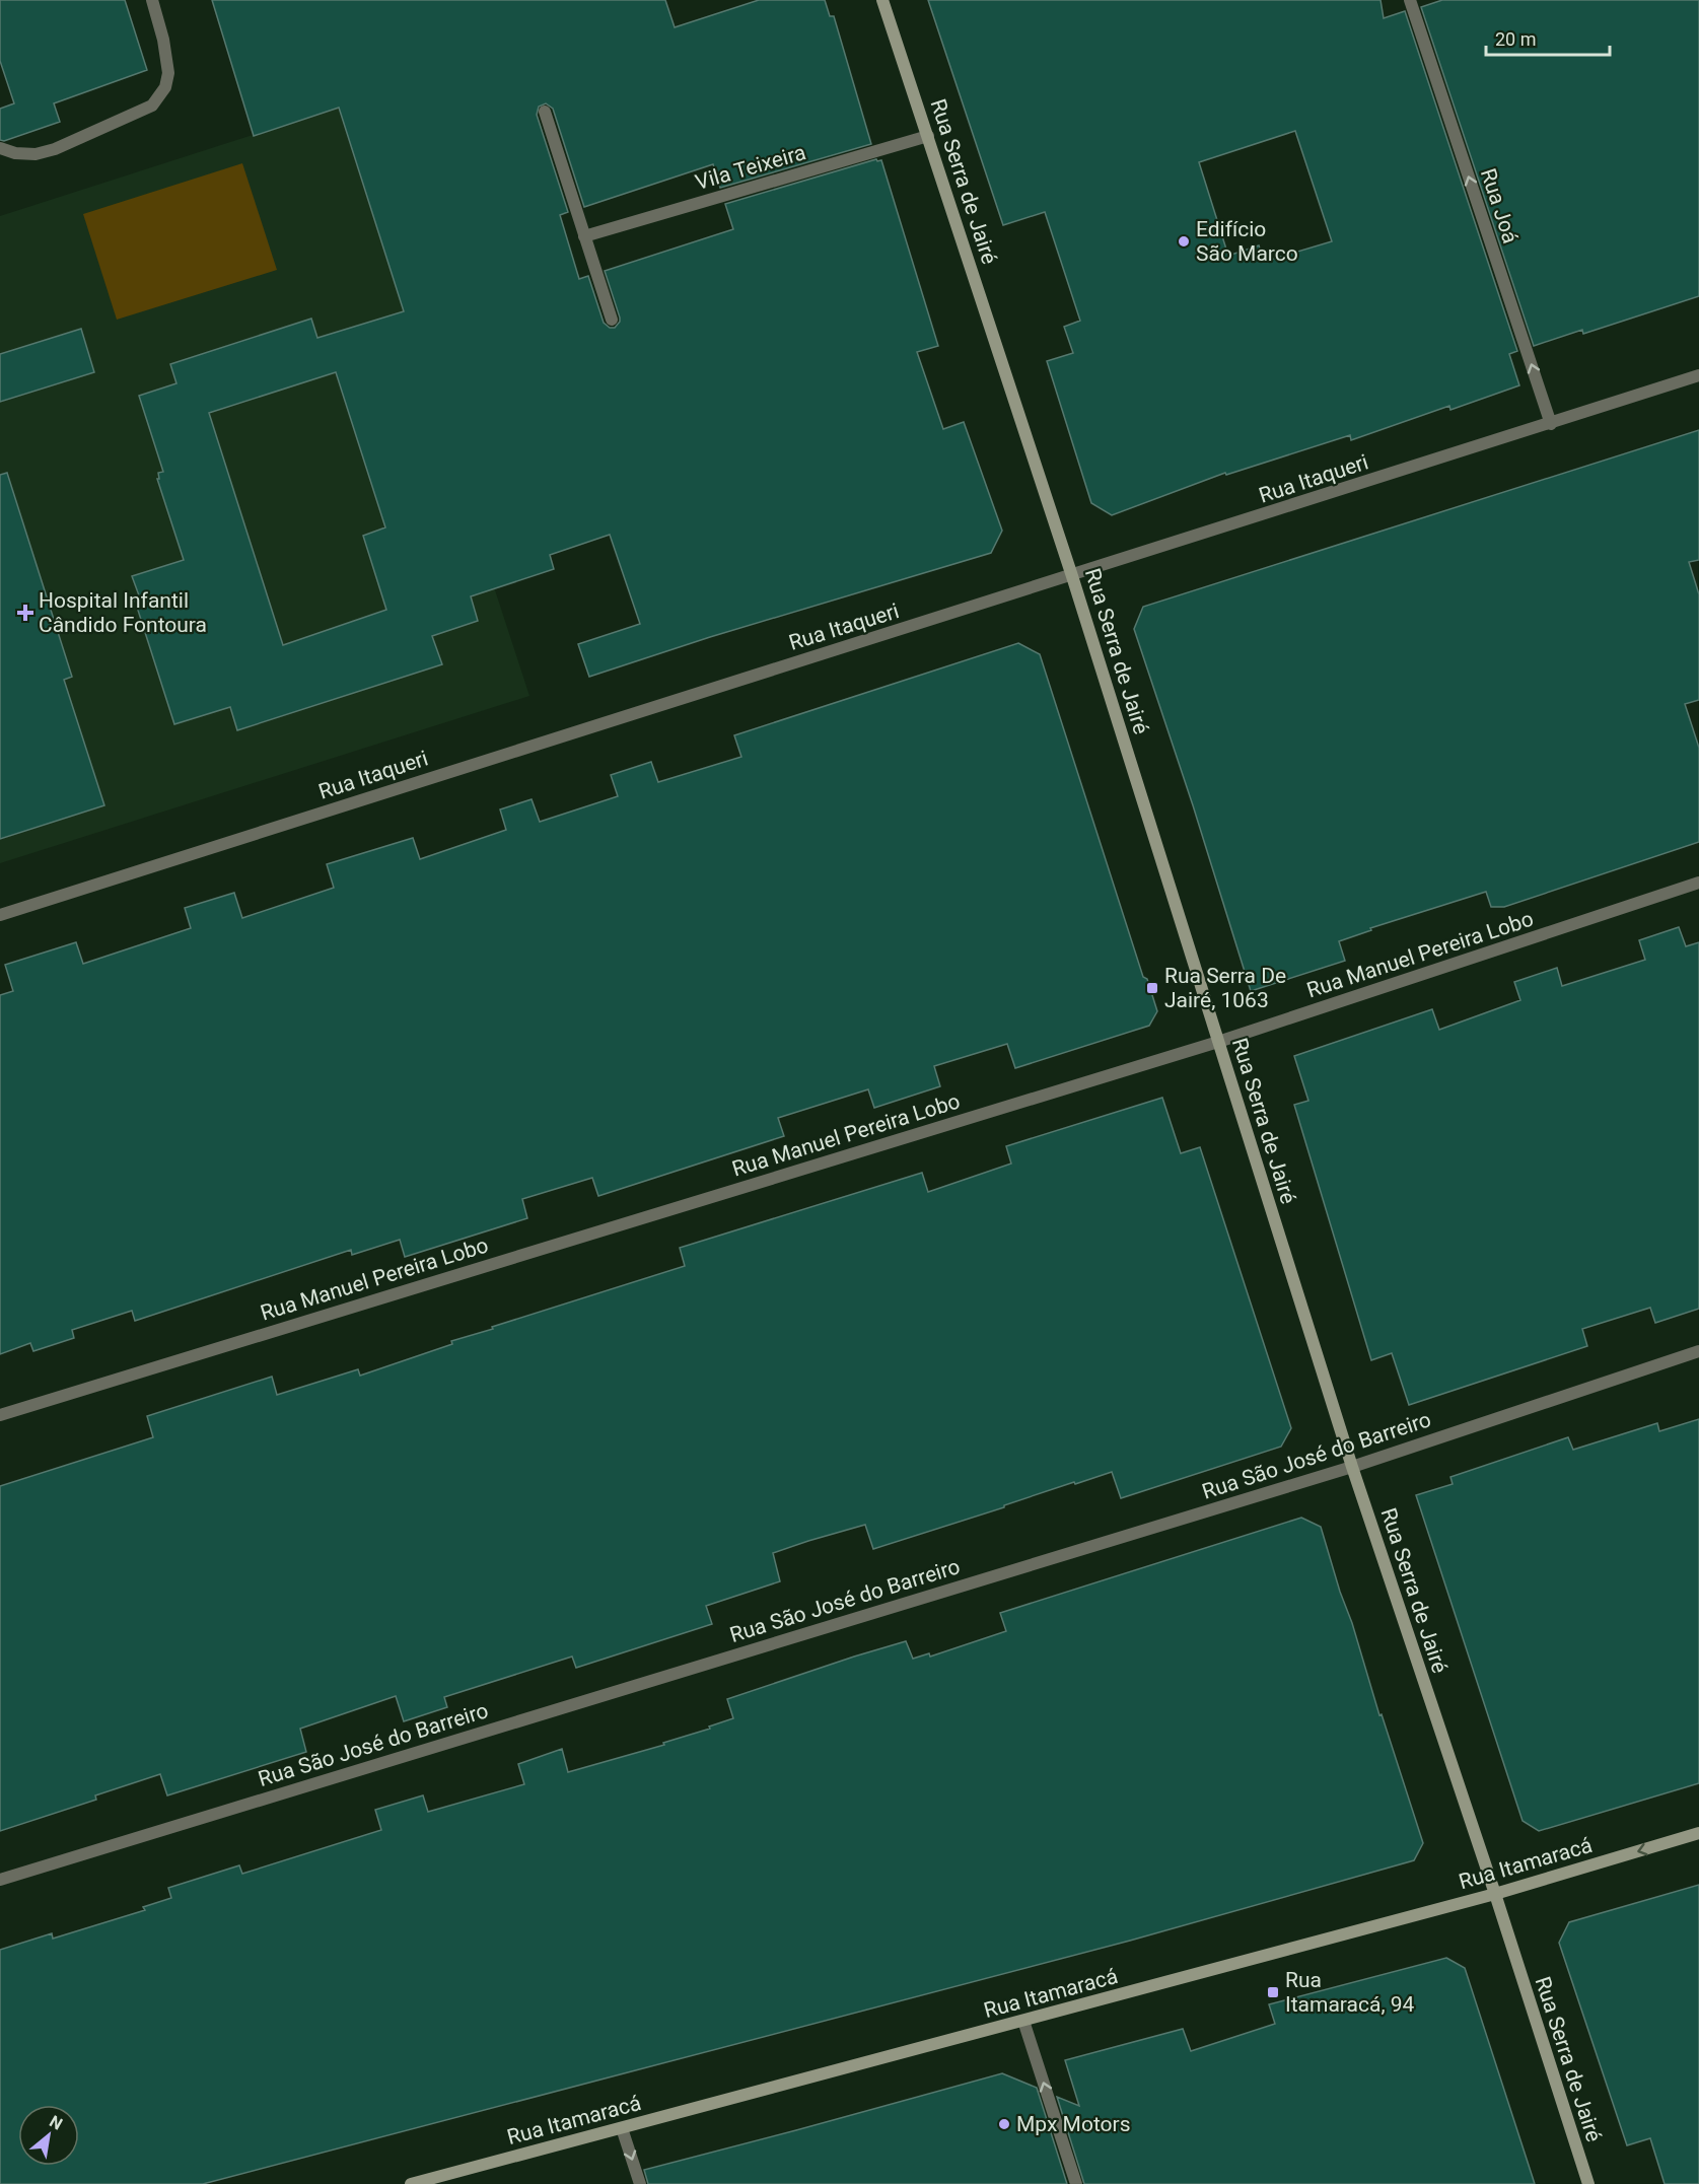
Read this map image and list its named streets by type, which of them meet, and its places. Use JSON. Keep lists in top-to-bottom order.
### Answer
{
  "streets": {
    "street": [
      "Vila Teixeira",
      "Rua Serra de Jairé",
      "Rua Joá",
      "Rua Itaqueri",
      "Rua Manuel Pereira Lobo",
      "Rua São José do Barreiro",
      "Rua Itamaracá"
    ]
  },
  "crossings": [
    ["Vila Teixeira", "Rua Serra de Jairé"],
    ["Rua Serra de Jairé", "Rua Itaqueri"],
    ["Rua Serra de Jairé", "Rua Manuel Pereira Lobo"],
    ["Rua Serra de Jairé", "Rua São José do Barreiro"],
    ["Rua Serra de Jairé", "Rua Itamaracá"],
    ["Rua Joá", "Rua Itaqueri"]
  ],
  "one_way": ["Rua Joá"],
  "places": {
    "other": ["Edifício São Marco", "Mpx Motors"],
    "health": ["Hospital Infantil Cândido Fontoura"],
    "transit": ["Rua Serra De Jairé, 1063", "Rua Itamaracá, 94"]
  },
  "scale_bar": "20 m",
  "north": "top right"
}
